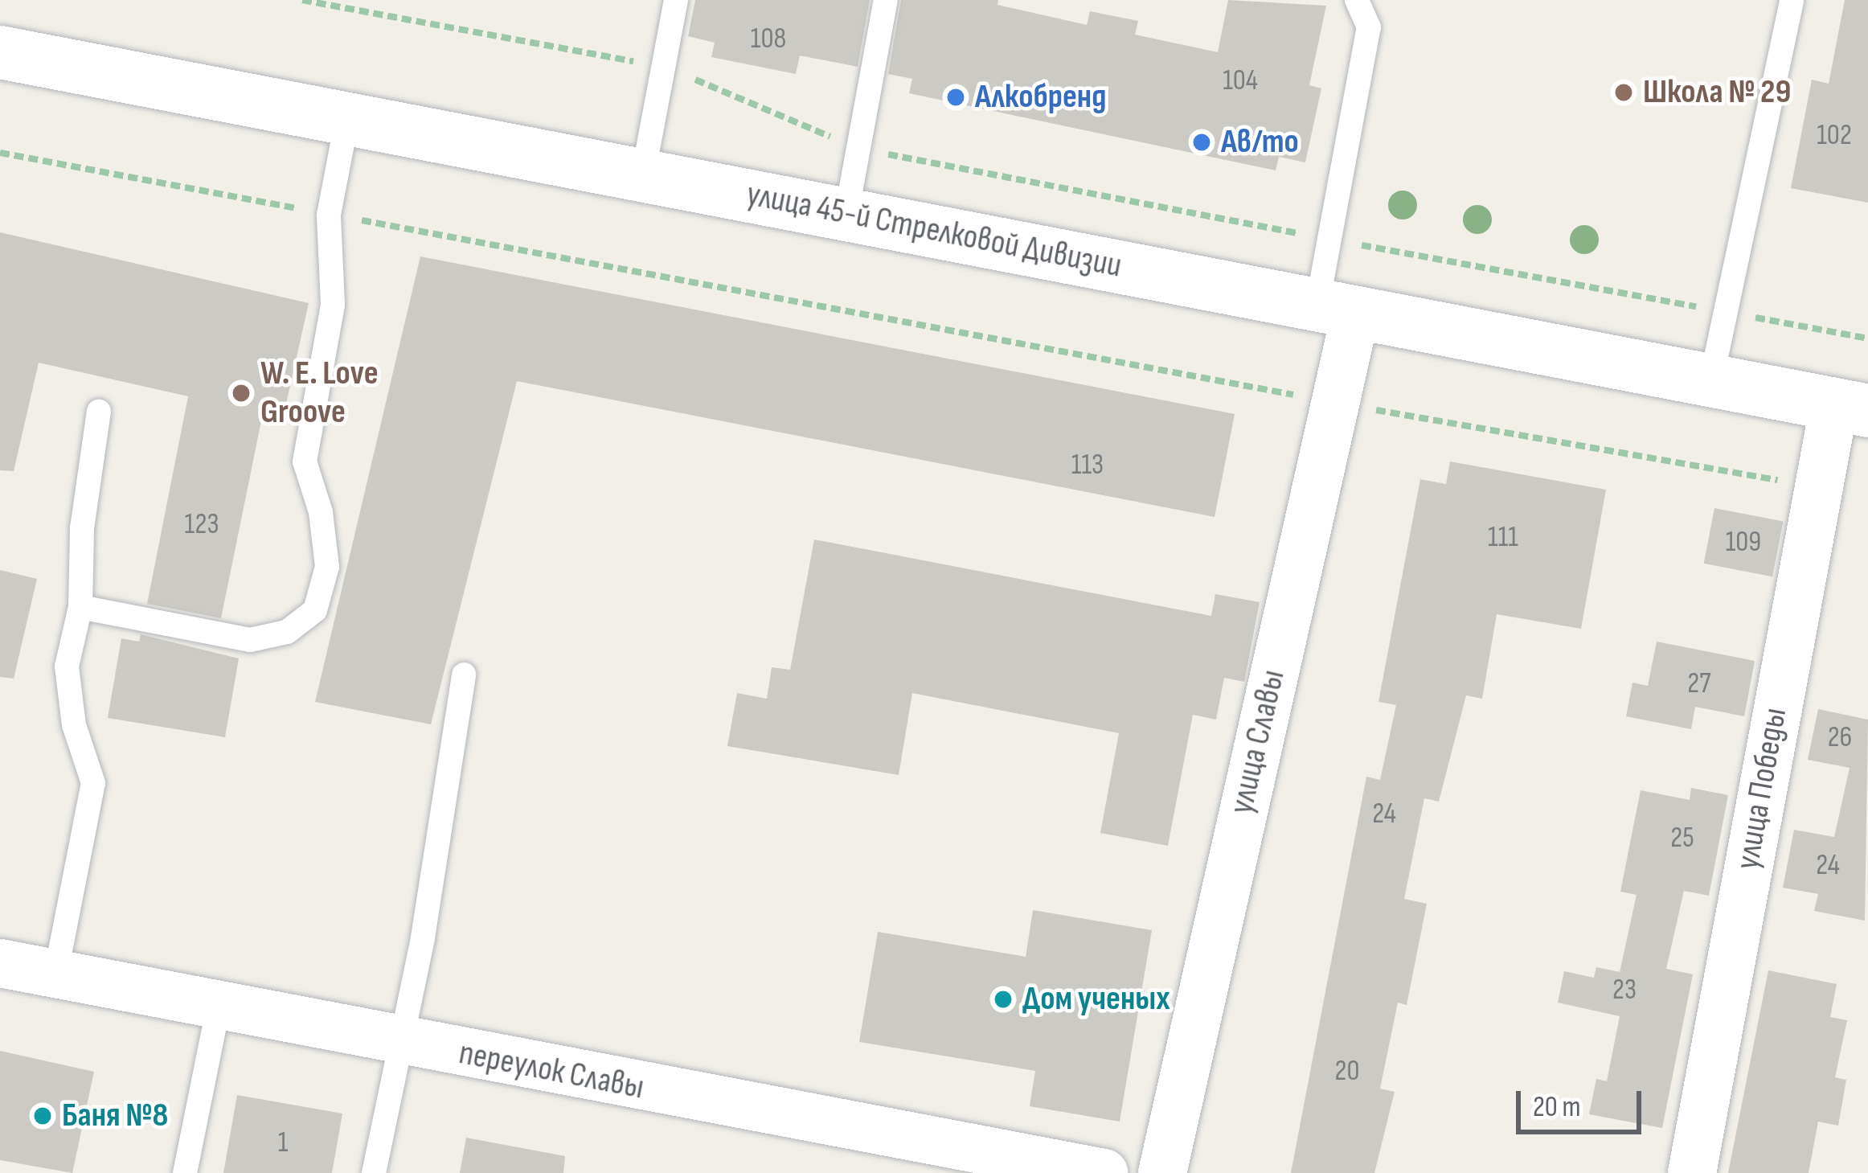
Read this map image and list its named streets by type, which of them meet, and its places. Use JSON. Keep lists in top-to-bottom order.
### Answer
{
  "streets": {
    "main road": ["улица 45-й Стрелковой Дивизии"],
    "street": ["улица Славы", "улица Победы", "переулок Славы"]
  },
  "crossings": [
    ["улица 45-й Стрелковой Дивизии", "улица Славы"],
    ["улица 45-й Стрелковой Дивизии", "улица Победы"]
  ],
  "places": [
    "Школа № 29",
    "Алкобренд",
    "Ав/то",
    "W. E. Love Groove",
    "Дом ученых",
    "Баня №8"
  ],
  "house_numbers": [
    "108",
    "104",
    "102",
    "113",
    "123",
    "111",
    "109",
    "27",
    "26",
    "24",
    "25",
    "24",
    "23",
    "20",
    "1"
  ],
  "scale_bar": "20 m"
}
